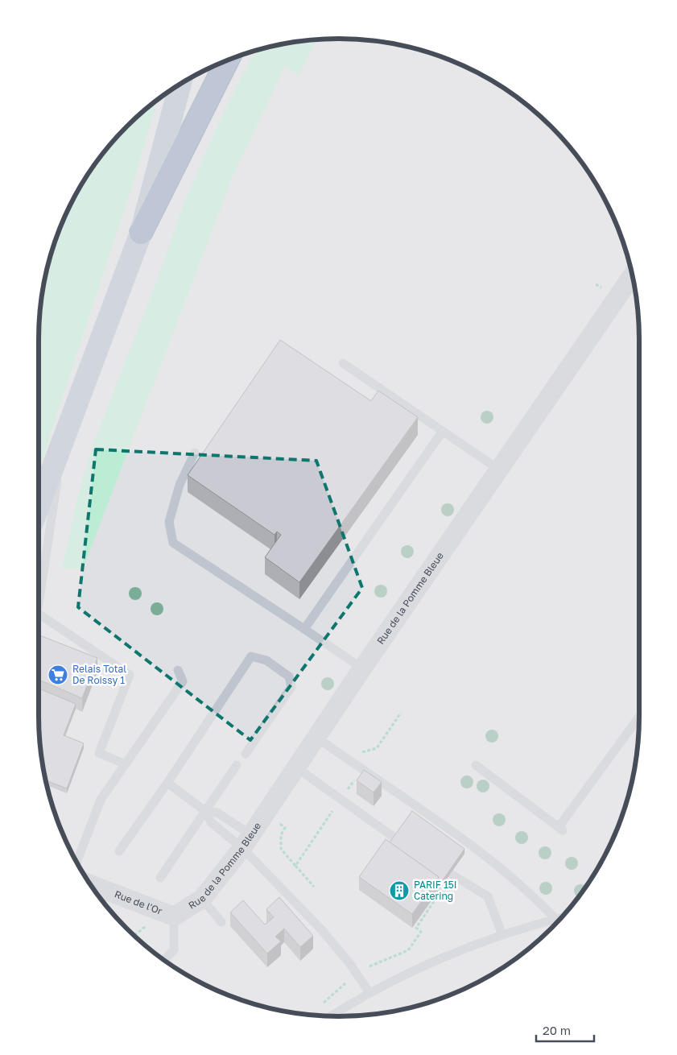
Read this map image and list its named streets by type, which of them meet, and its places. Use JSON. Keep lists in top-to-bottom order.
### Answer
{
  "streets": {
    "street": ["Rue de la Pomme Bleue", "Rue de l'Or"]
  },
  "crossings": [
    ["Rue de la Pomme Bleue", "Rue de l'Or"]
  ],
  "places": {
    "supermarket": ["Relais Total De Roissy 1"],
    "building": ["PARIF 15I Catering"]
  },
  "scale_bar": "20 m"
}
